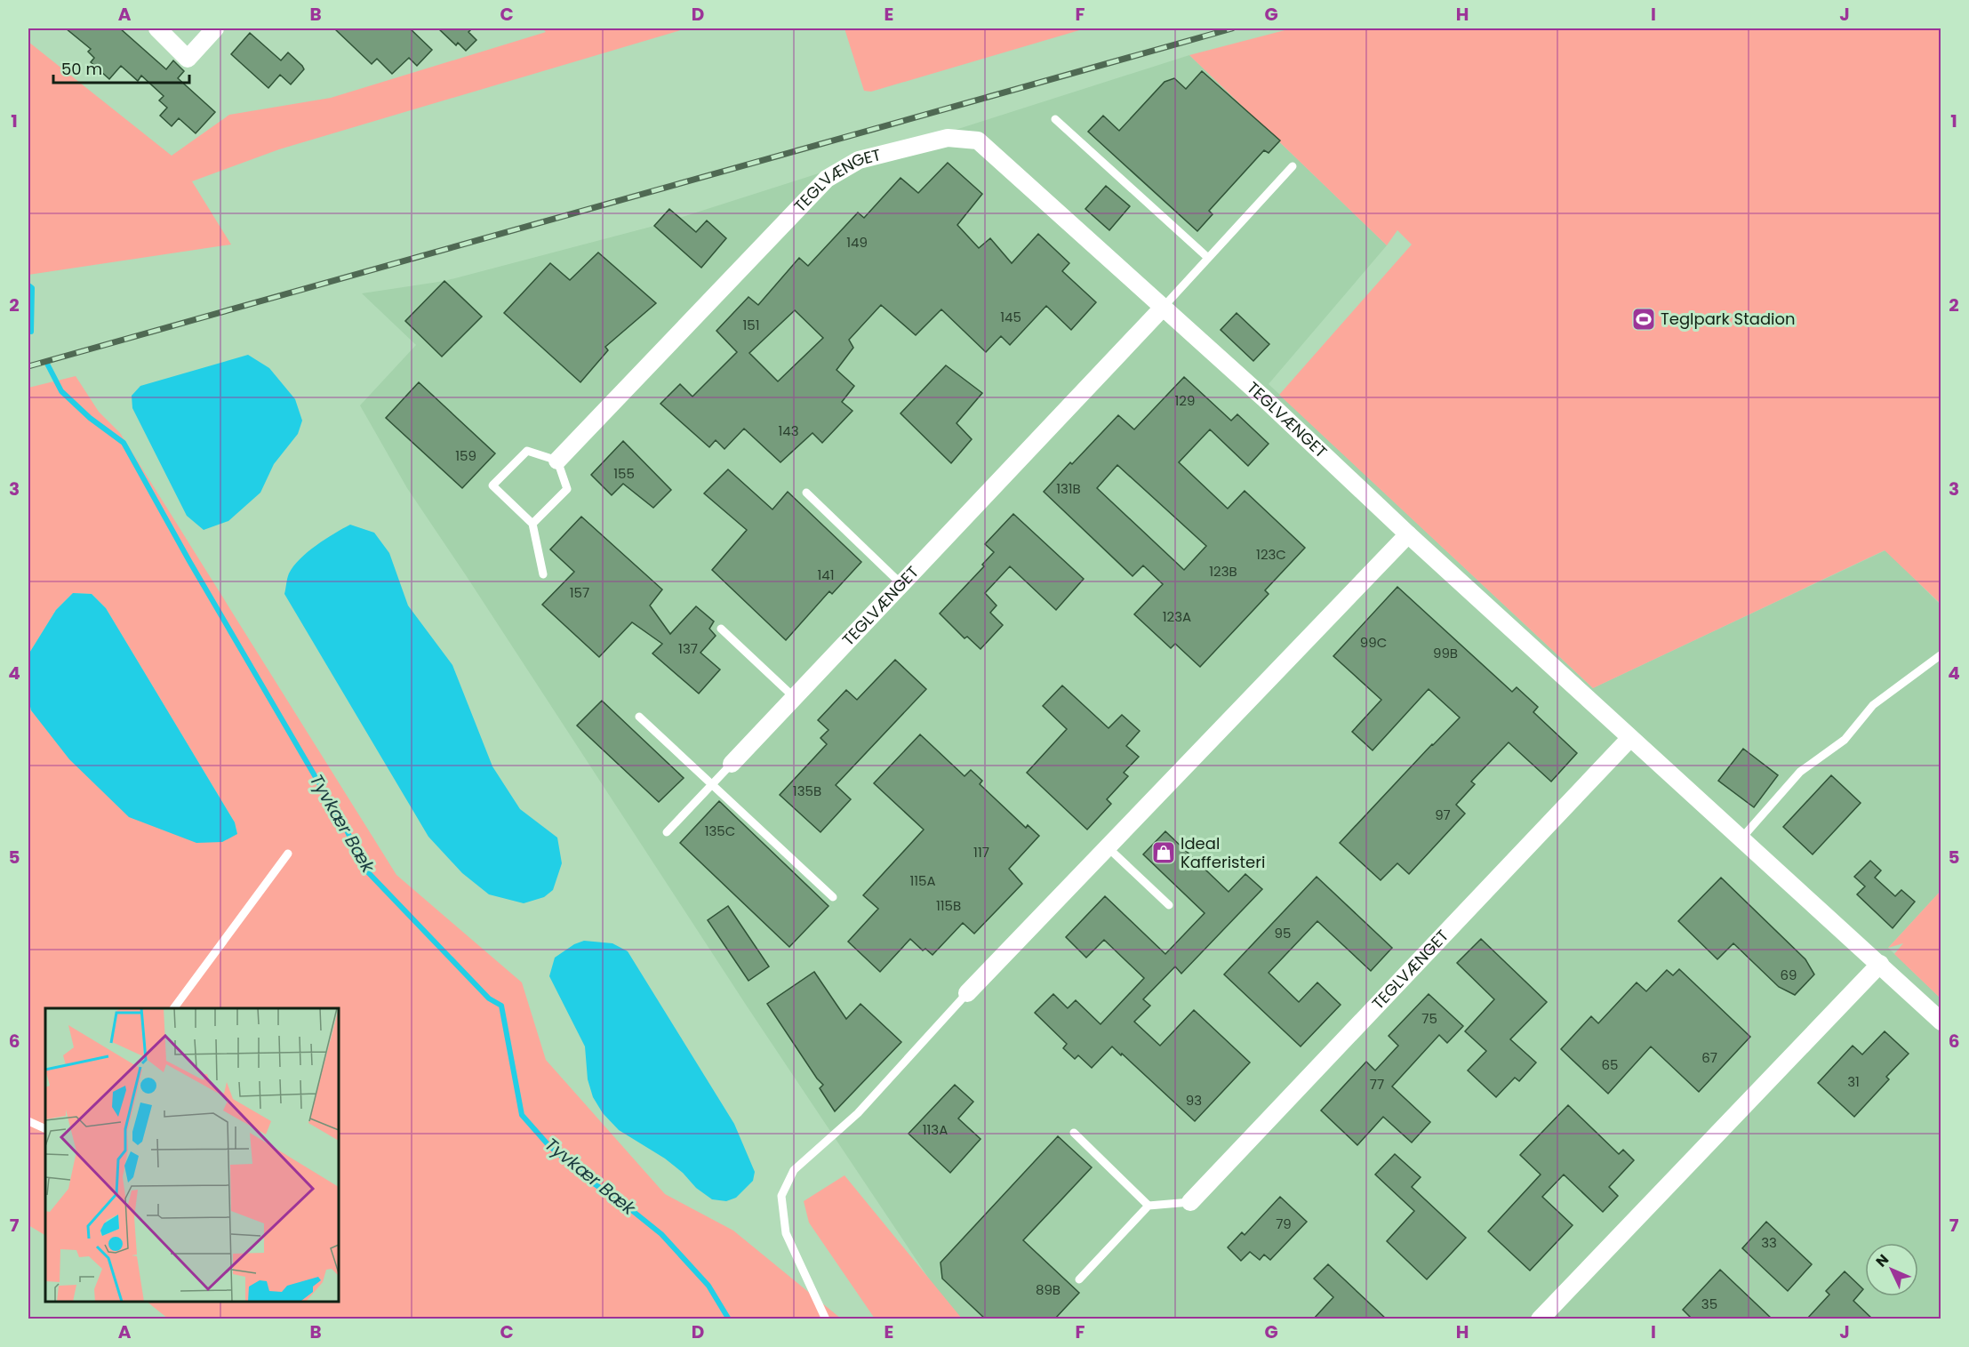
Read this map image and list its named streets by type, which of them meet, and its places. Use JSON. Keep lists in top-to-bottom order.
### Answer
{
  "streets": {
    "street": ["TEGLVÆNGET"]
  },
  "water": ["Tyvkær Bæk"],
  "places": {
    "sports": ["Teglpark Stadion"],
    "shop": ["Ideal Kafferisteri"]
  },
  "house_numbers": [
    "149",
    "145",
    "151",
    "129",
    "143",
    "159",
    "155",
    "131B",
    "123C",
    "123B",
    "141",
    "157",
    "123A",
    "99C",
    "137",
    "99B",
    "135B",
    "97",
    "135C",
    "117",
    "115A",
    "115B",
    "95",
    "69",
    "75",
    "67",
    "65",
    "31",
    "77",
    "93",
    "113A",
    "79",
    "33",
    "89B",
    "35"
  ],
  "scale_bar": "50 m",
  "north": "top left",
  "grid": {
    "columns": [
      "A",
      "B",
      "C",
      "D",
      "E",
      "F",
      "G",
      "H",
      "I",
      "J"
    ],
    "rows": [
      "1",
      "2",
      "3",
      "4",
      "5",
      "6",
      "7"
    ]
  }
}
